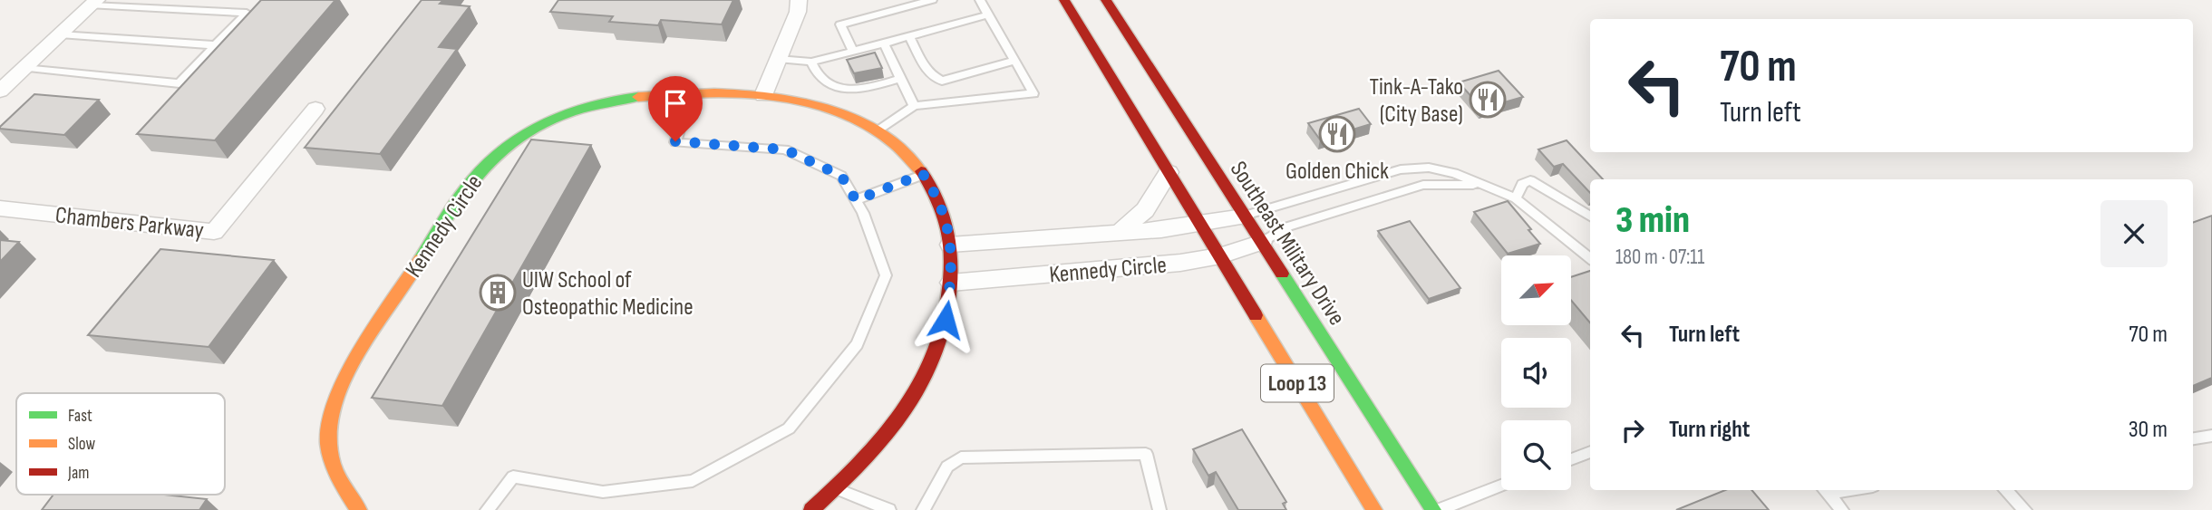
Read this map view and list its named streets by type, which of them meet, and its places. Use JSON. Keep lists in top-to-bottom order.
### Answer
{
  "streets": {
    "main road": ["Kennedy Circle", "Southeast Military Drive", "Loop 13"],
    "street": ["Chambers Parkway"]
  },
  "crossings": [
    ["Kennedy Circle", "Southeast Military Drive"],
    ["Kennedy Circle", "Loop 13"]
  ],
  "places": {
    "restaurant": ["Tink-A-Tako (City Base)", "Golden Chick"],
    "building": ["UIW School of Osteopathic Medicine"]
  },
  "legend": ["Fast", "Slow", "Jam"],
  "north": "top right",
  "page": {
    "turn": ["70 m", "Turn left"],
    "heading": ["3 min", "180 m · 07:11"],
    "list": [
      {
        "name": "Turn left",
        "value": "70 m"
      },
      {
        "name": "Turn right",
        "value": "30 m"
      }
    ]
  }
}
